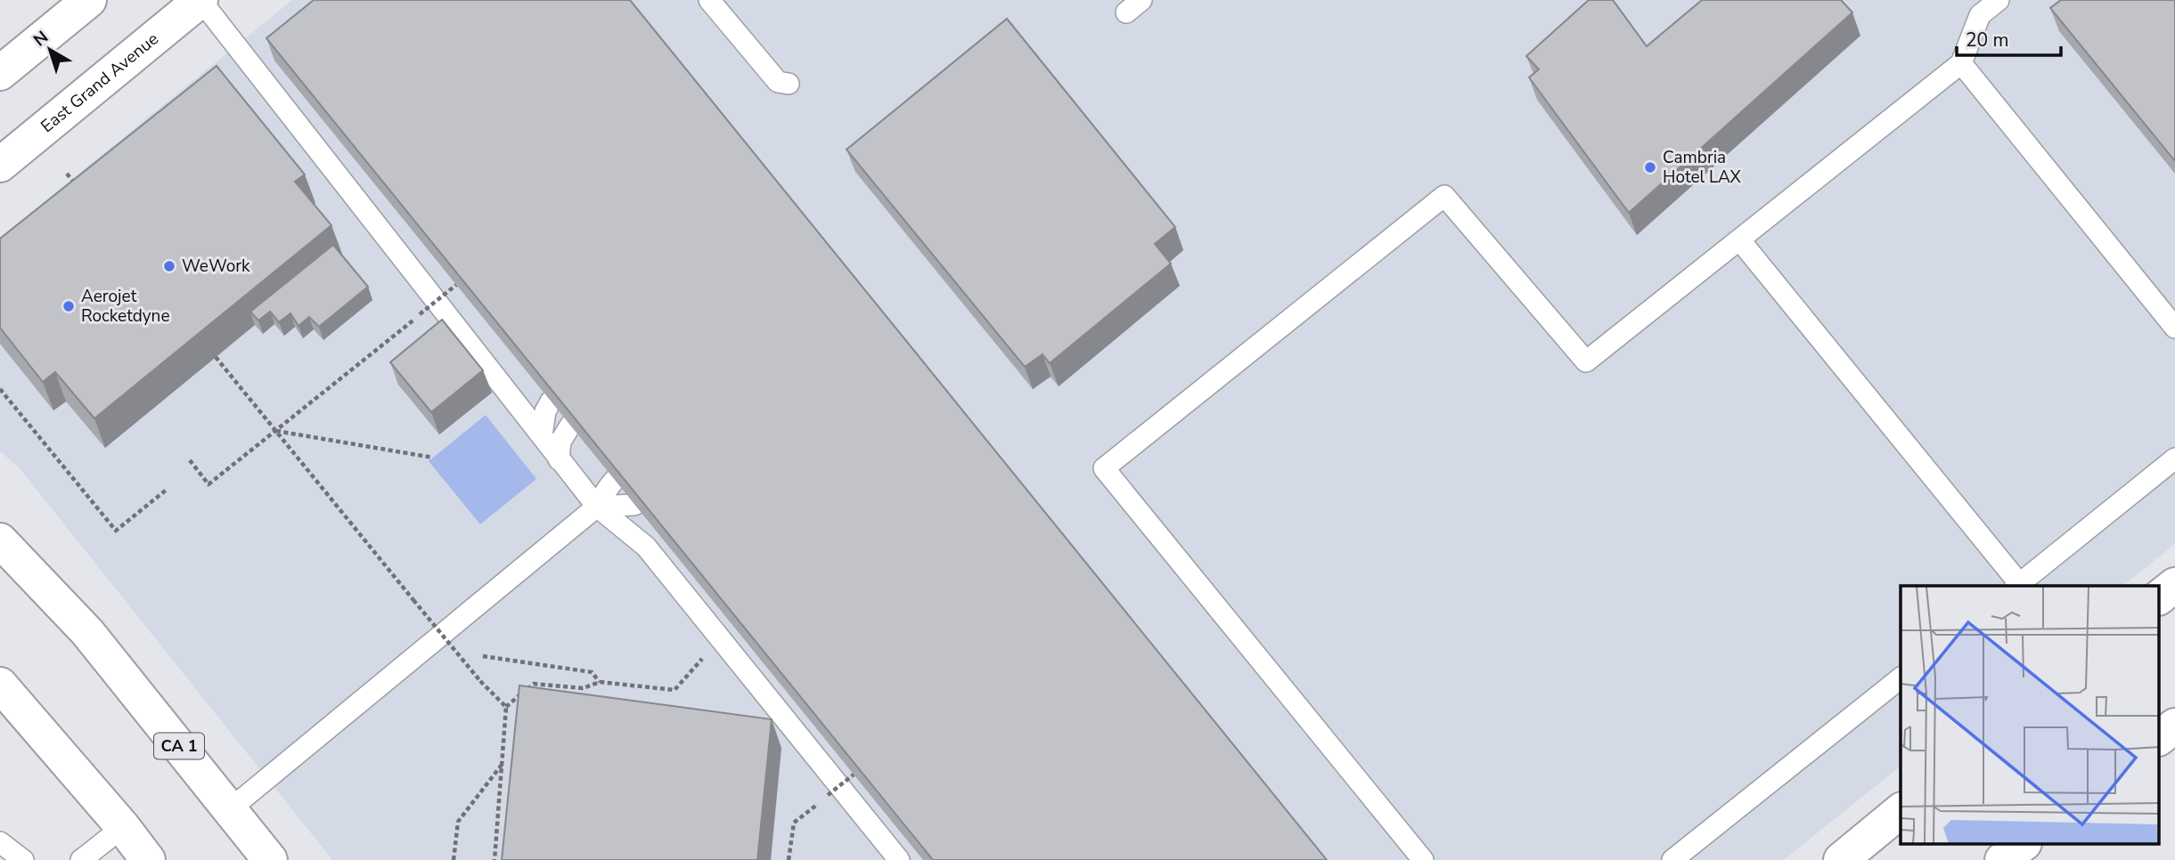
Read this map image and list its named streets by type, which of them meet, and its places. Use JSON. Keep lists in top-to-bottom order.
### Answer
{
  "streets": {
    "main road": ["East Grand Avenue", "CA 1"]
  },
  "places": ["Cambria Hotel LAX", "WeWork", "Aerojet Rocketdyne"],
  "scale_bar": "20 m",
  "north": "top left"
}
